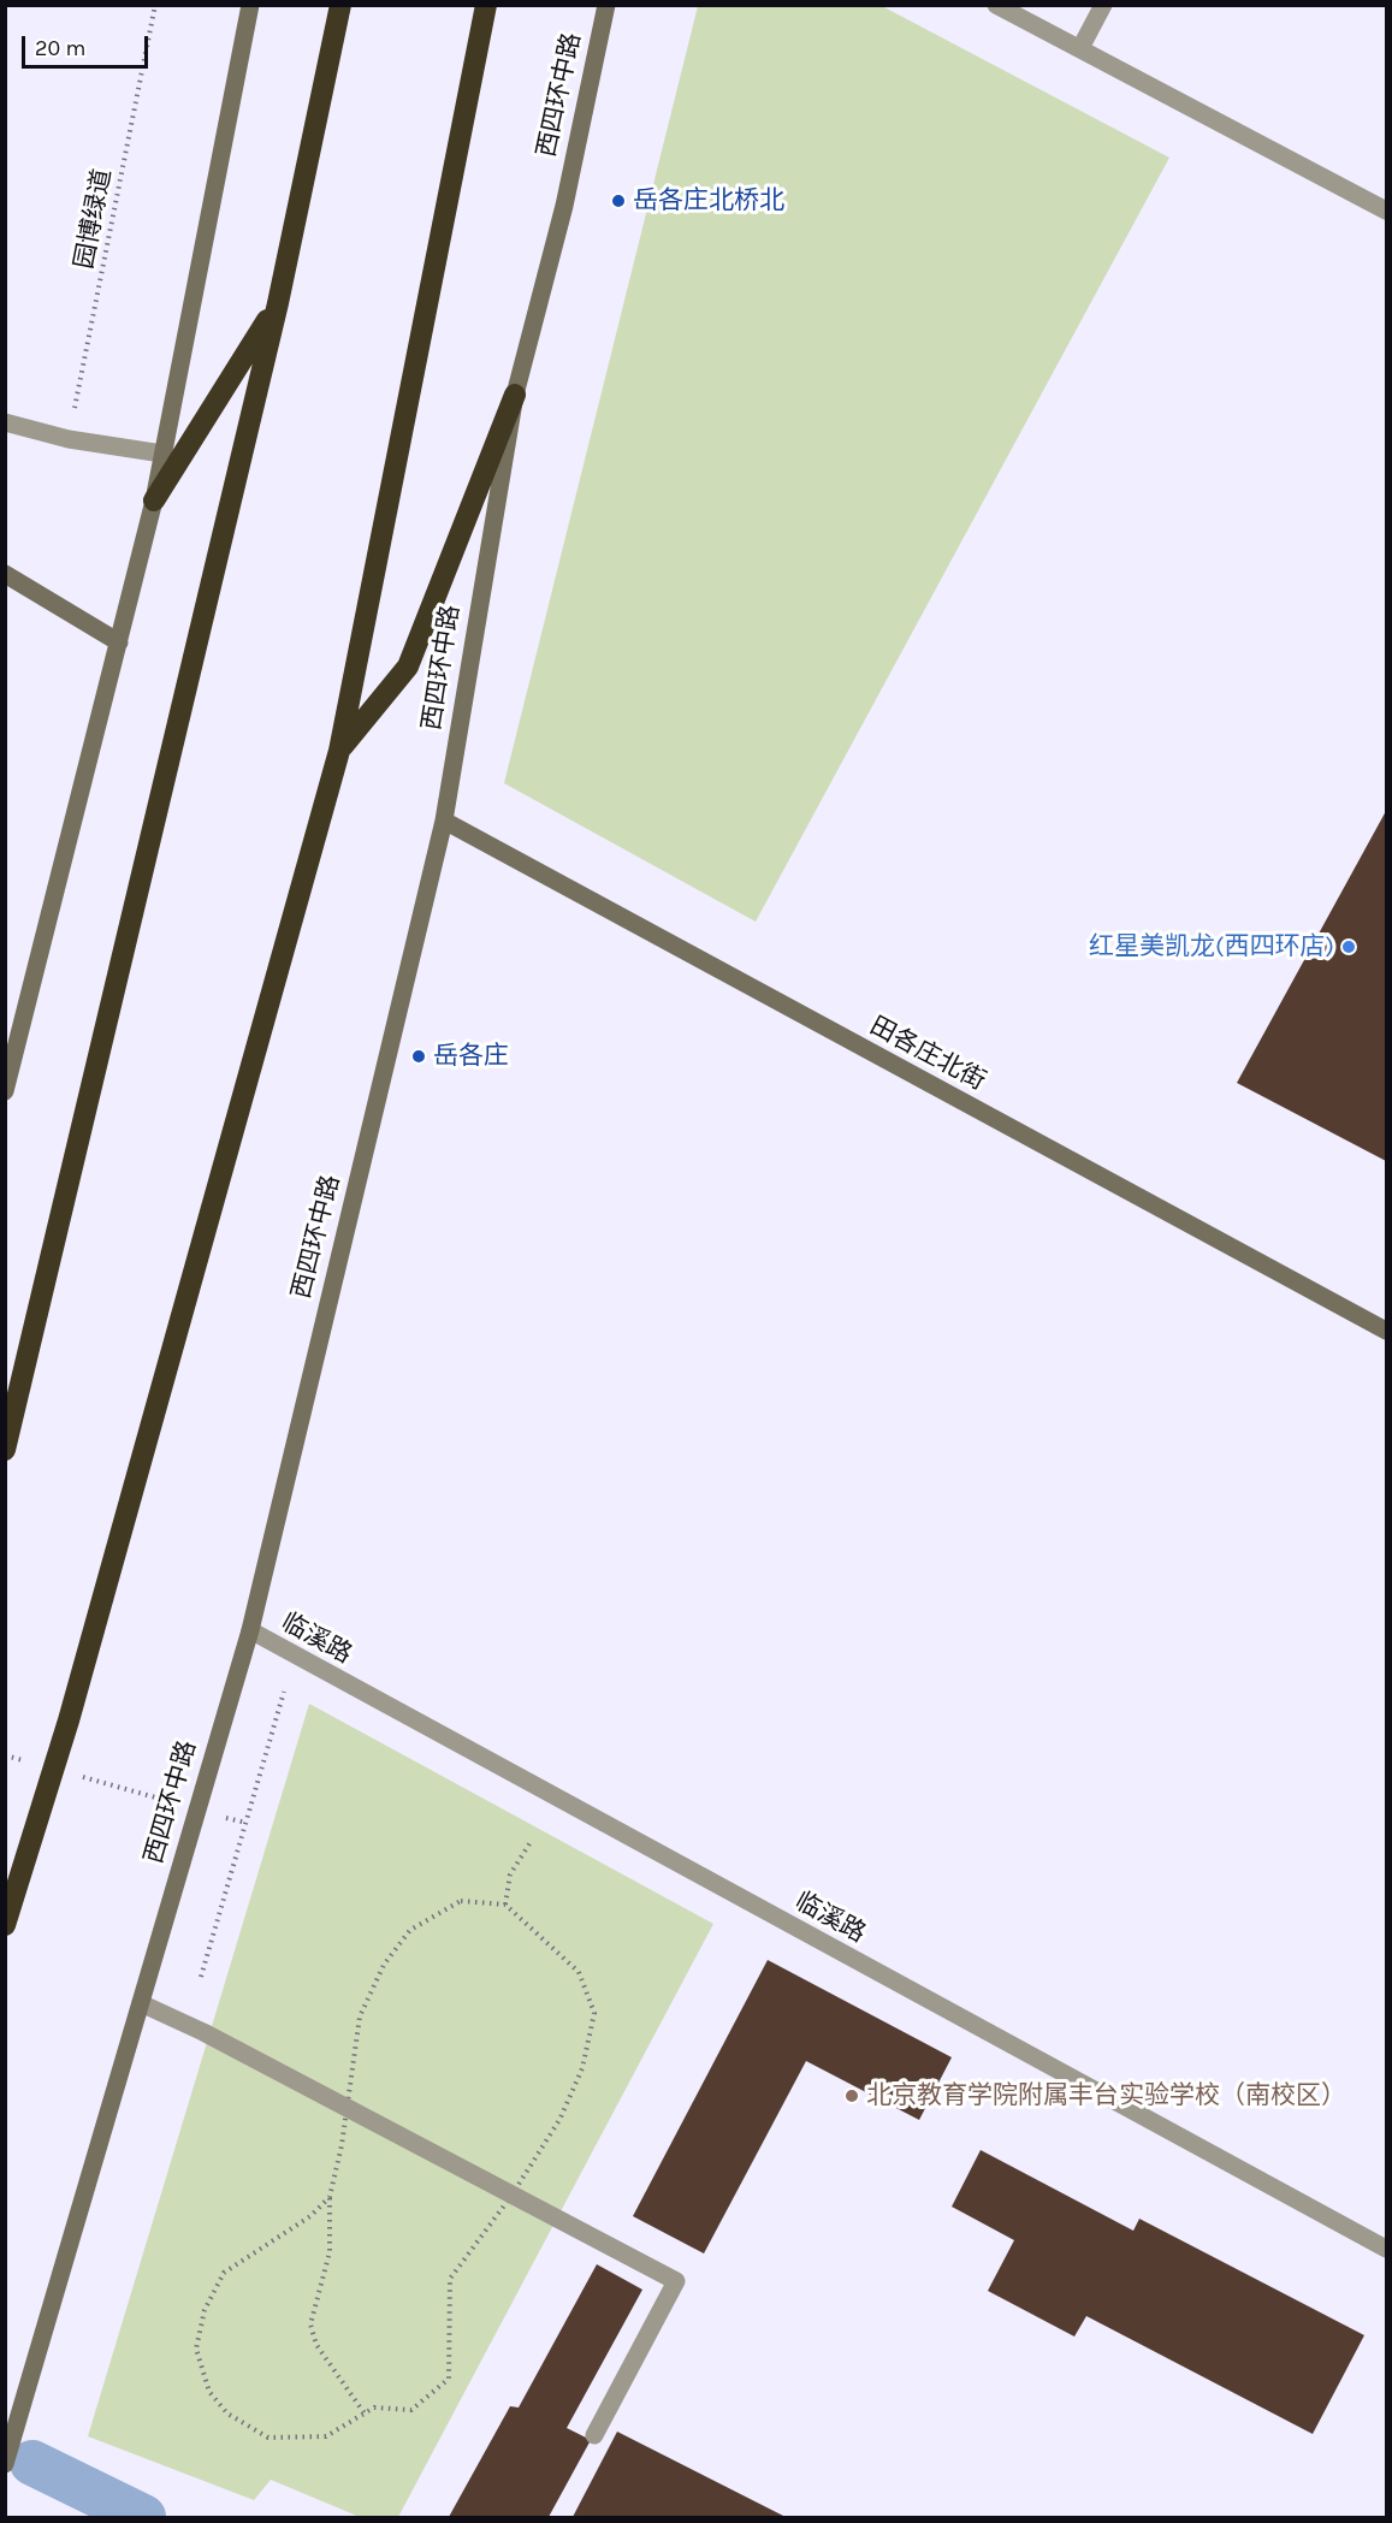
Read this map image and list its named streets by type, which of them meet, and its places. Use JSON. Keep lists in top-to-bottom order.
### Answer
{
  "streets": {
    "street": ["西四环中路", "田各庄北街", "临溪路"],
    "path": ["园博绿道"]
  },
  "crossings": [
    ["西四环中路", "田各庄北街"],
    ["西四环中路", "临溪路"]
  ],
  "places": [
    "岳各庄北桥北",
    "红星美凯龙(西四环店)",
    "岳各庄",
    "北京教育学院附属丰台实验学校（南校区）"
  ],
  "scale_bar": "20 m"
}
